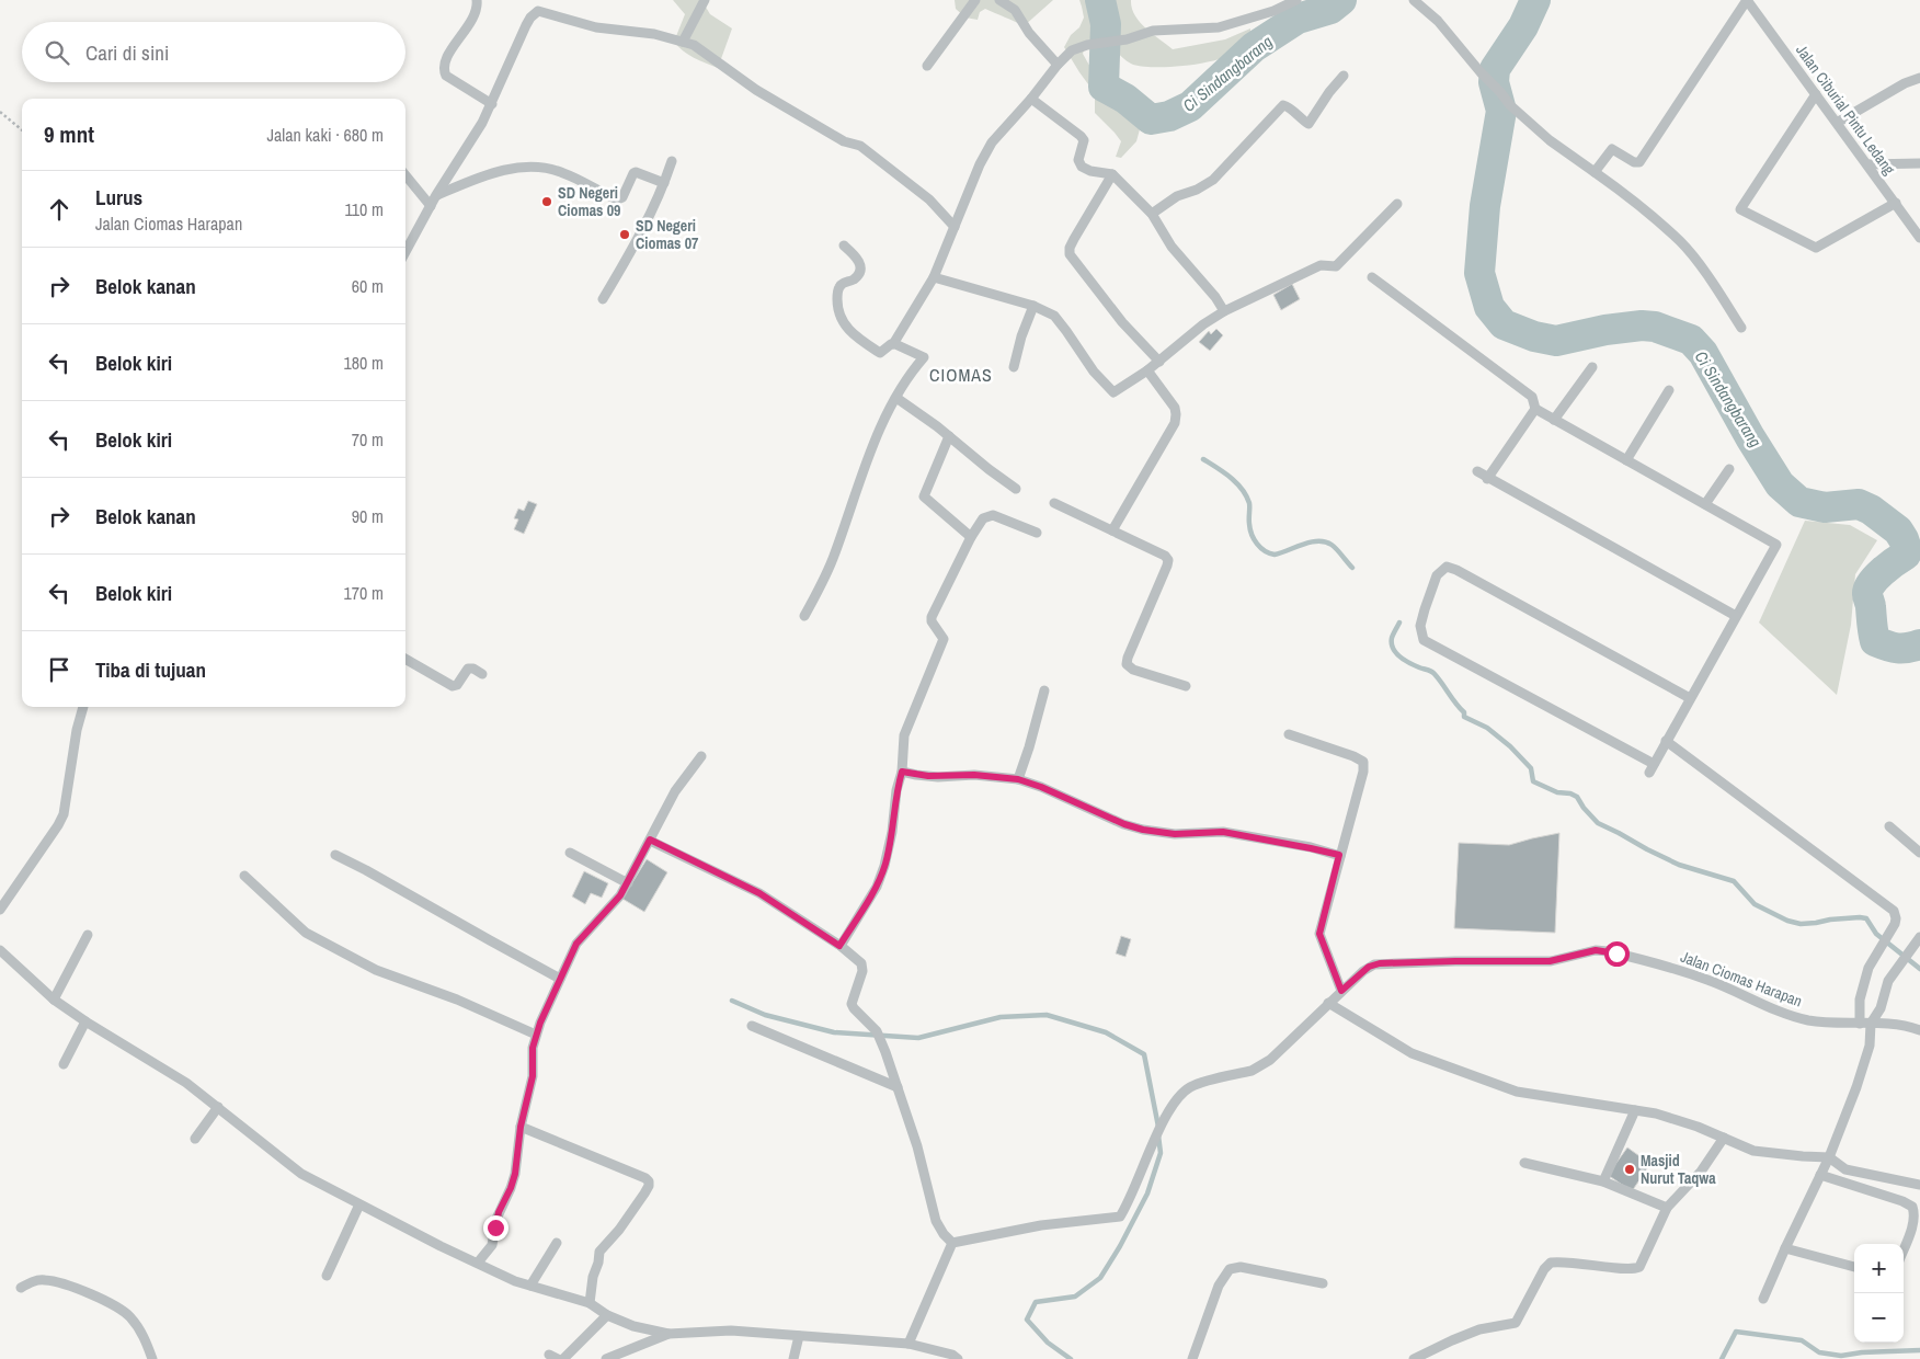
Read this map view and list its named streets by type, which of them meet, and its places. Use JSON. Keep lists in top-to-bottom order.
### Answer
{
  "streets": {
    "street": ["Jalan Ciburial Pintu Ledang", "Jalan Ciomas Harapan"]
  },
  "districts": ["CIOMAS"],
  "water": ["Ci Sindangbarang"],
  "places": ["SD Negeri Ciomas 09", "SD Negeri Ciomas 07", "Masjid Nurut Taqwa"],
  "page": {
    "search": "Cari di sini",
    "heading": ["9 mnt", "Jalan kaki · 680 m"],
    "list": [
      ["Lurus", "Jalan Ciomas Harapan", "110 m"],
      ["Belok kanan", "60 m"],
      ["Belok kiri", "180 m"],
      ["Belok kiri", "70 m"],
      ["Belok kanan", "90 m"],
      ["Belok kiri", "170 m"],
      "Tiba di tujuan"
    ],
    "map_buttons": ["+", "−"]
  }
}
